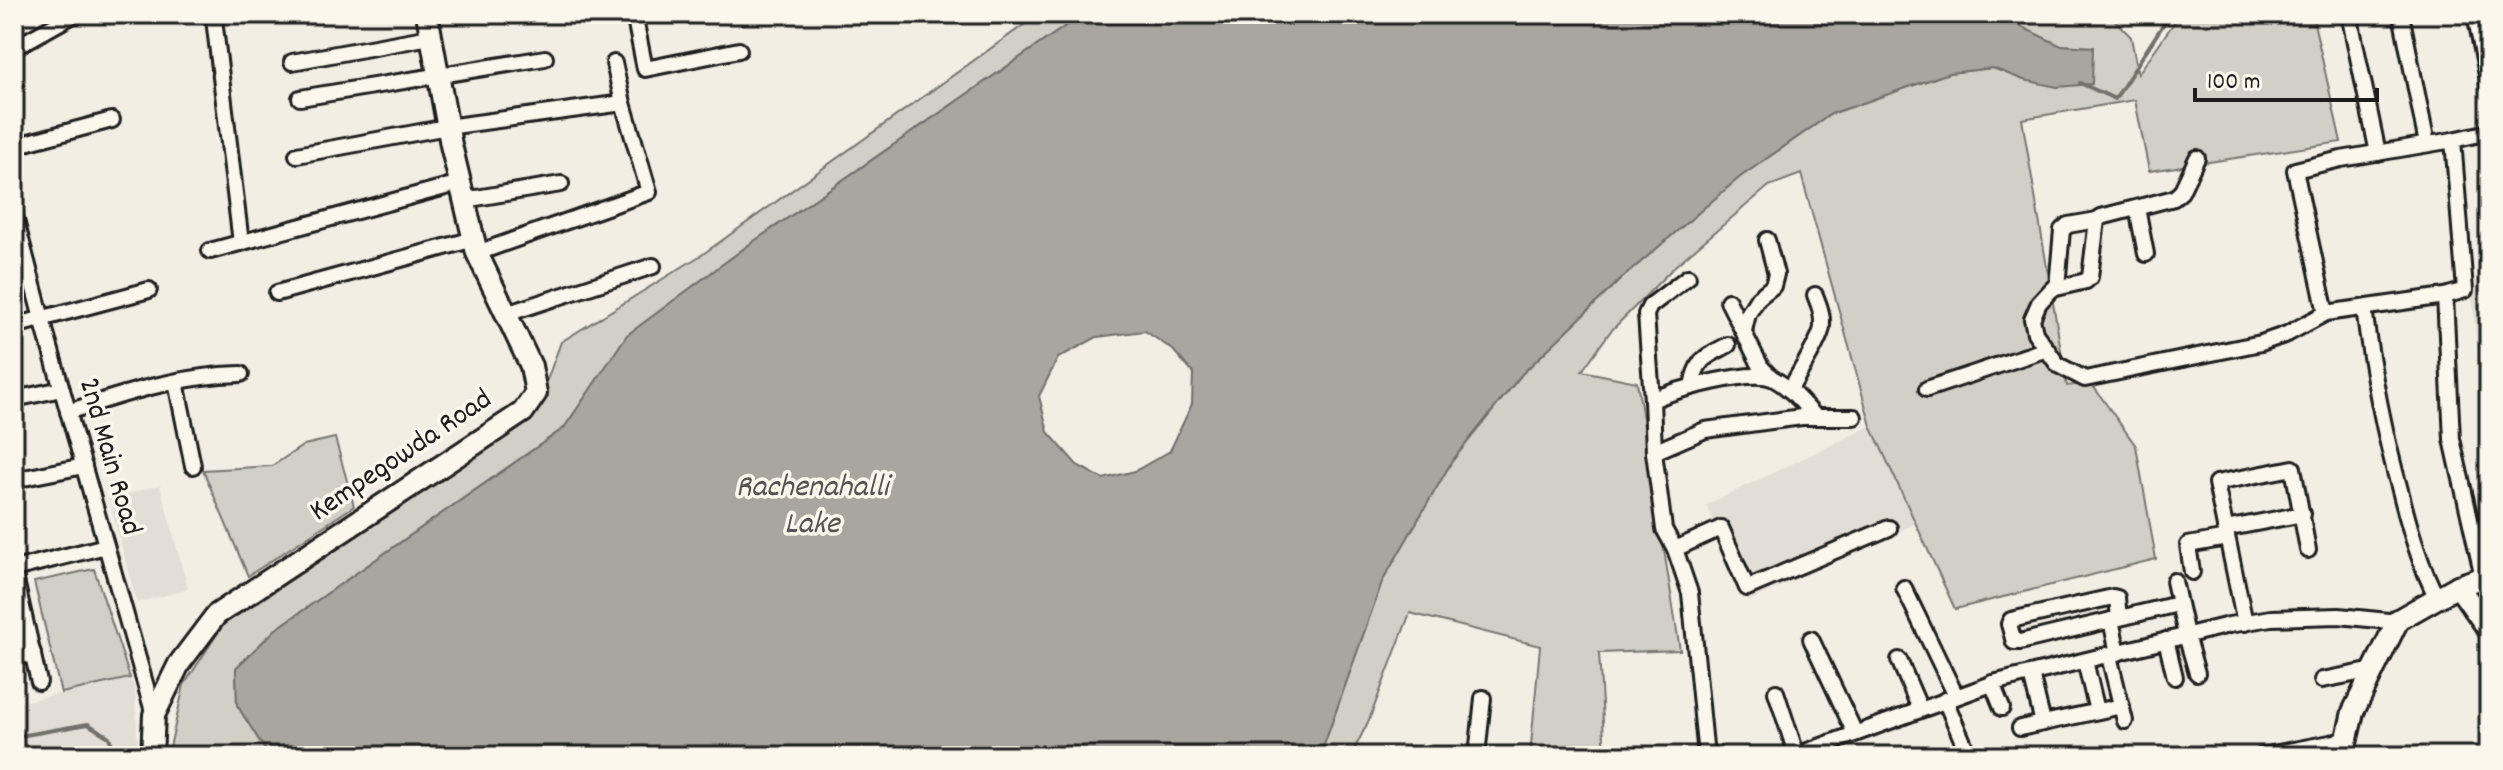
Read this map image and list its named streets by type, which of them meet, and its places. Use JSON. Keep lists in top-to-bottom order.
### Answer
{
  "streets": {
    "street": ["2nd Main Road", "Kempegowda Road"]
  },
  "crossings": [
    ["2nd Main Road", "Kempegowda Road"]
  ],
  "water": ["Rachenahalli Lake"],
  "scale_bar": "100 m"
}
